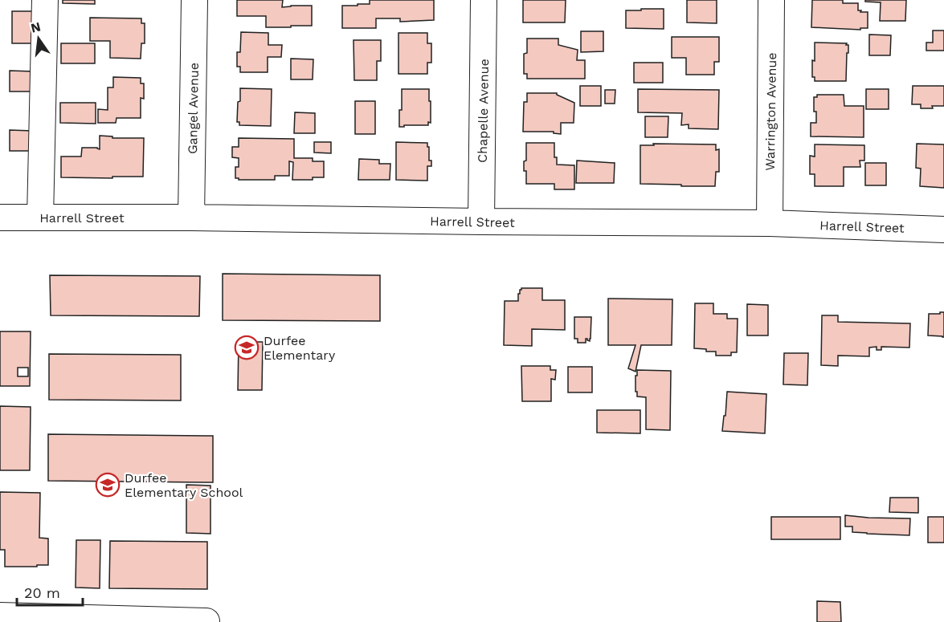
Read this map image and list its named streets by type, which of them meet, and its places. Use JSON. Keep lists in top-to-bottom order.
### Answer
{
  "streets": {
    "street": [
      "Gangel Avenue",
      "Chapelle Avenue",
      "Warrington Avenue",
      "Harrell Street"
    ]
  },
  "crossings": [
    ["Gangel Avenue", "Harrell Street"],
    ["Chapelle Avenue", "Harrell Street"],
    ["Warrington Avenue", "Harrell Street"]
  ],
  "places": {
    "school or university": ["Durfee Elementary", "Durfee Elementary School"]
  },
  "scale_bar": "20 m",
  "north": "top"
}
